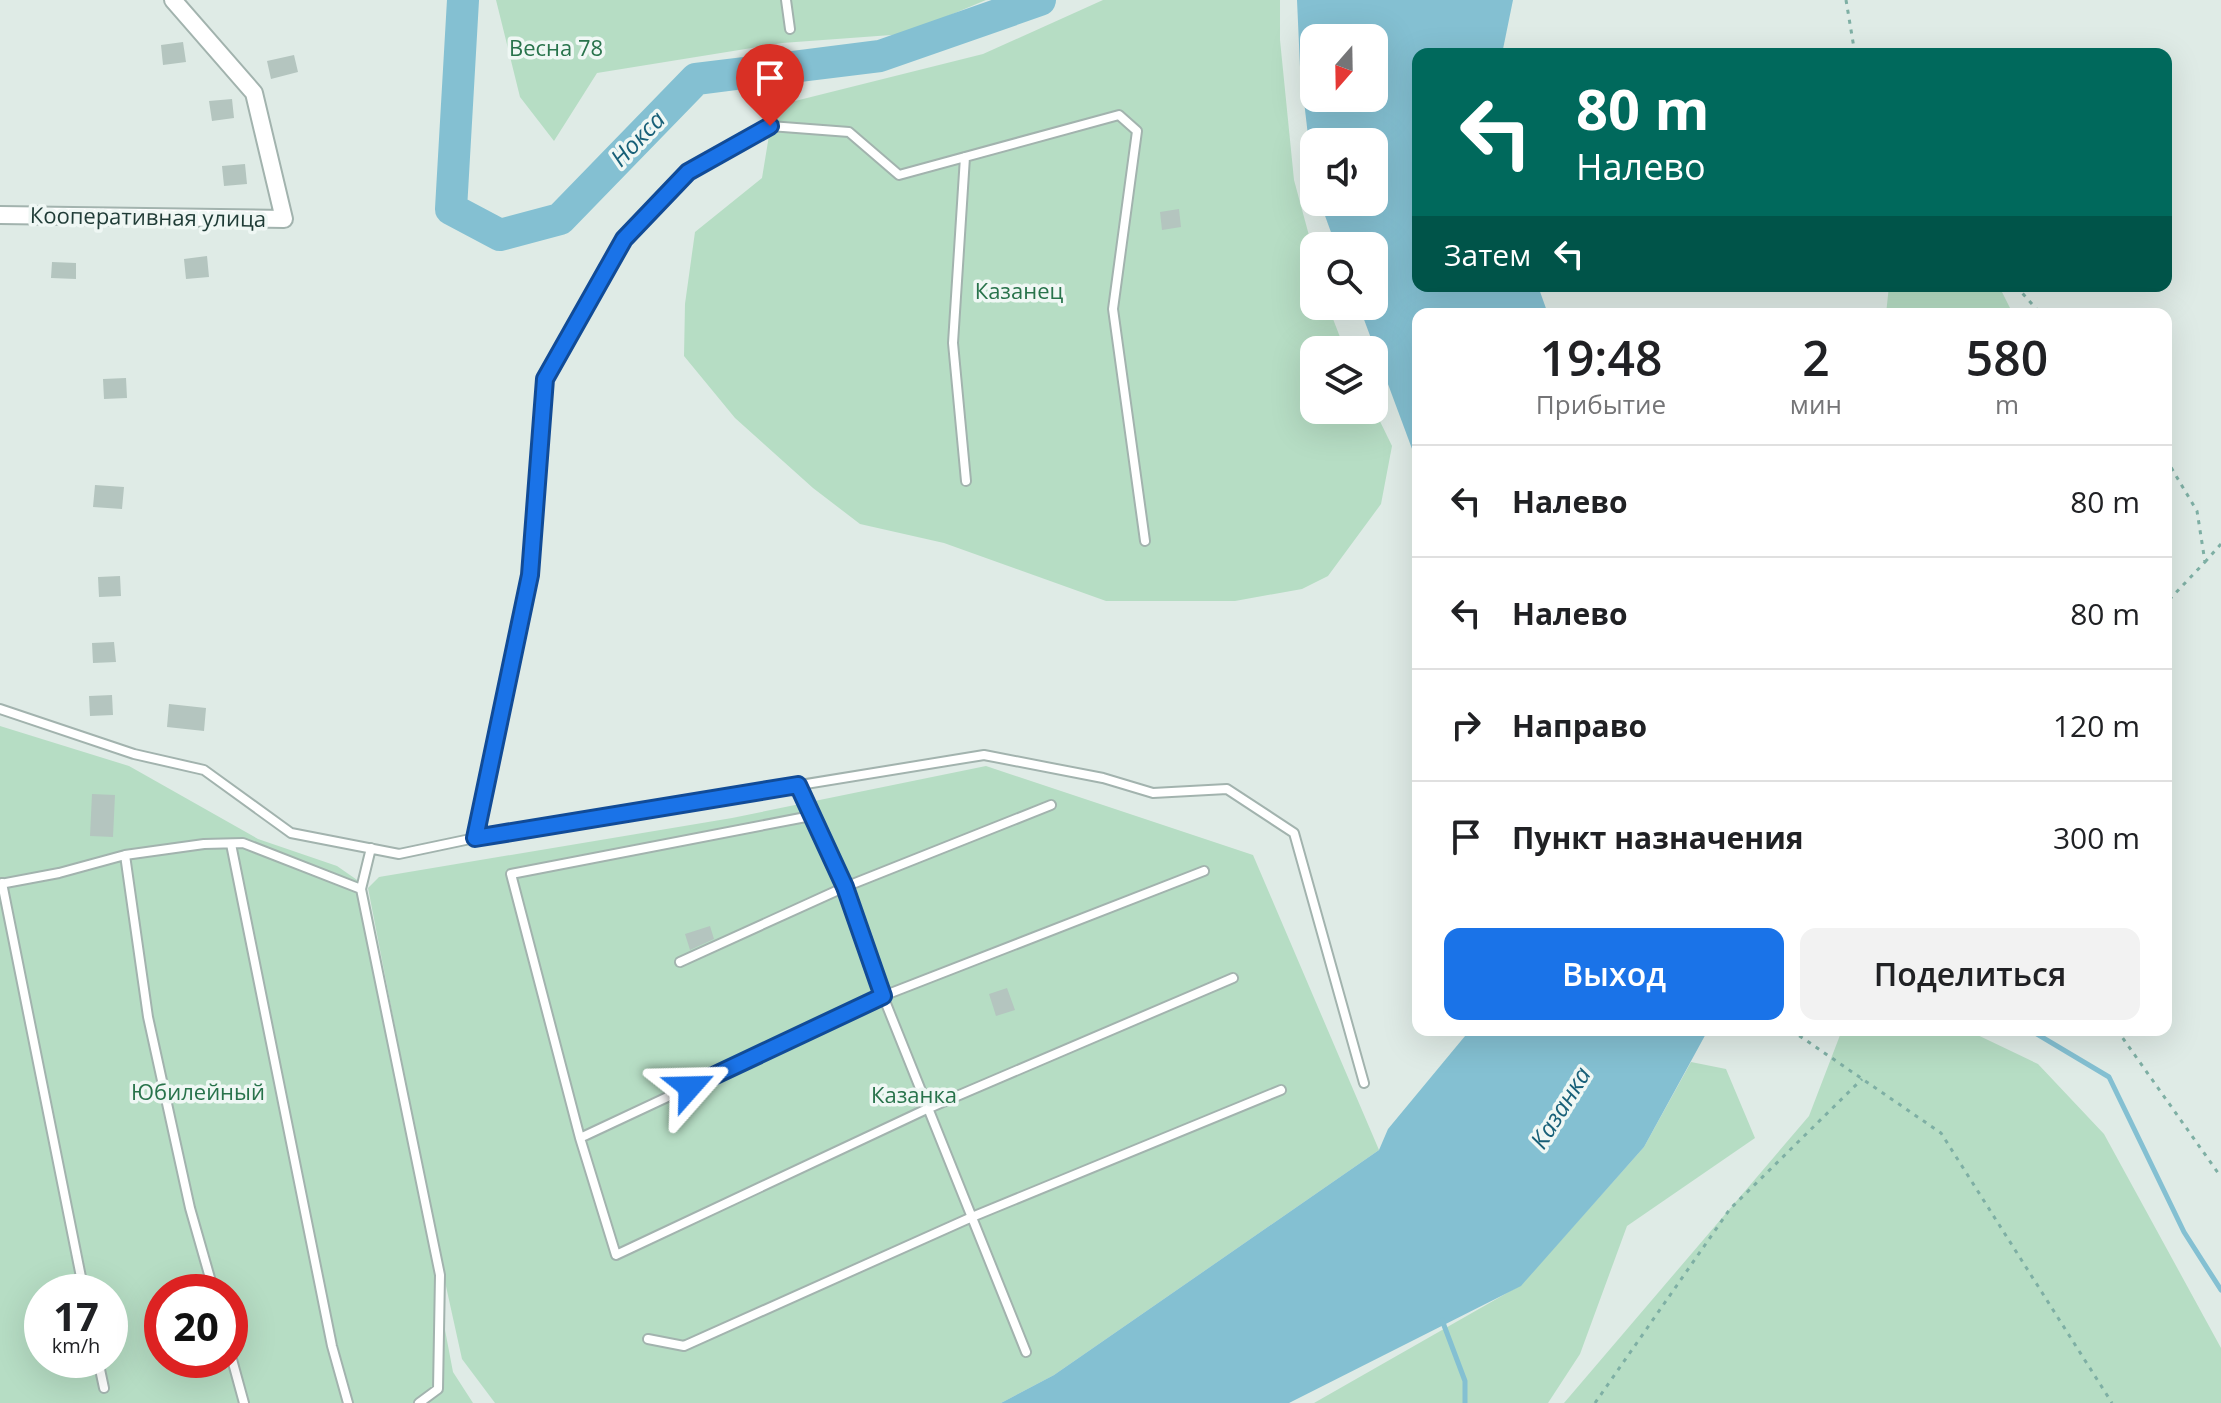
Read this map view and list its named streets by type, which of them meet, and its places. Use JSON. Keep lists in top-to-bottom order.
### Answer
{
  "streets": {
    "street": ["Кооперативная улица"]
  },
  "water": ["Нокса", "Казанка"],
  "parks": [
    "Весна 78",
    "Казанец",
    "Юбилейный",
    "Казанка"
  ],
  "north": "bottom",
  "page": {
    "turn": ["80 m", "Налево"],
    "then": "Затем",
    "eta": [
      "19:48",
      "Прибытие",
      "2",
      "мин",
      "580",
      "m"
    ],
    "list": [
      {
        "name": "Налево",
        "value": "80 m"
      },
      {
        "name": "Налево",
        "value": "80 m"
      },
      {
        "name": "Направо",
        "value": "120 m"
      },
      {
        "name": "Пункт назначения",
        "value": "300 m"
      }
    ],
    "buttons": ["Выход", "Поделиться"],
    "speed": "17 km/h",
    "limit": "20"
  }
}
